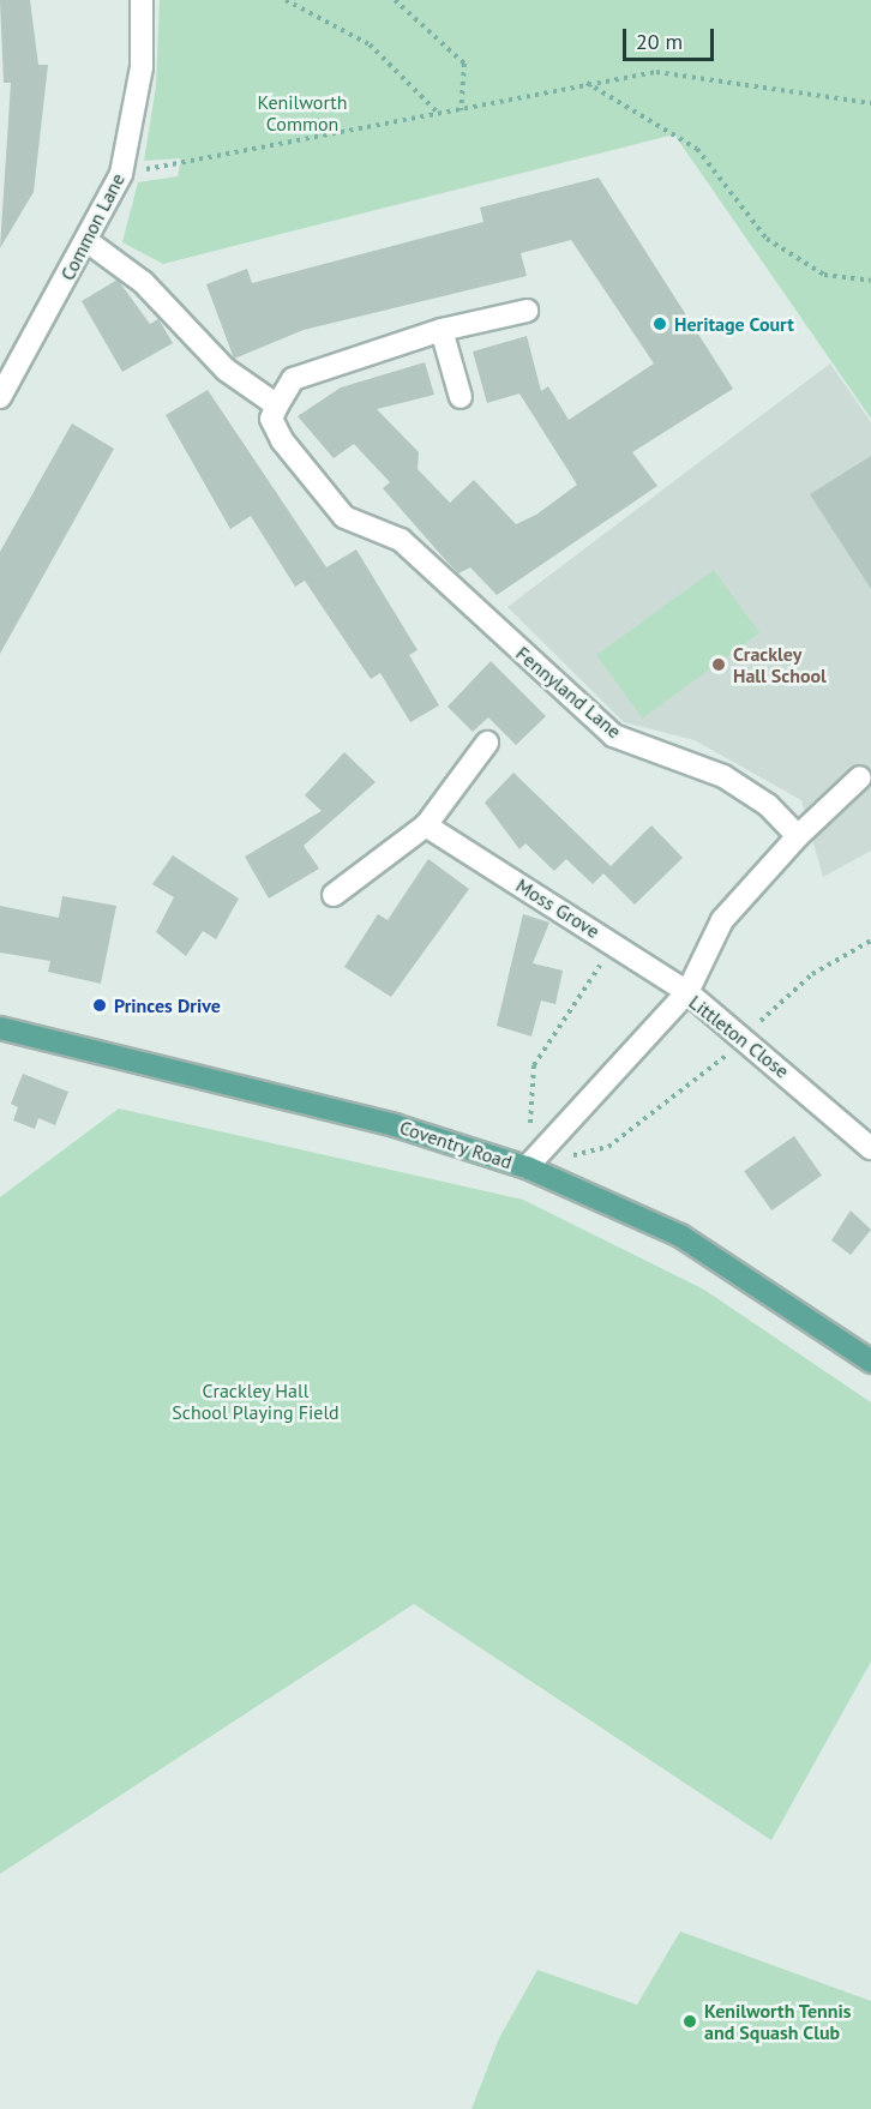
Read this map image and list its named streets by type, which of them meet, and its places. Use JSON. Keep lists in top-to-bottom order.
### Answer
{
  "streets": {
    "main road": ["Coventry Road"],
    "street": [
      "Common Lane",
      "Fennyland Lane",
      "Moss Grove",
      "Littleton Close"
    ]
  },
  "crossings": [
    ["Moss Grove", "Littleton Close"],
    ["Littleton Close", "Coventry Road"]
  ],
  "parks": ["Kenilworth Common", "Crackley Hall School Playing Field"],
  "places": [
    "Heritage Court",
    "Crackley Hall School",
    "Princes Drive",
    "Kenilworth Tennis and Squash Club"
  ],
  "scale_bar": "20 m"
}
